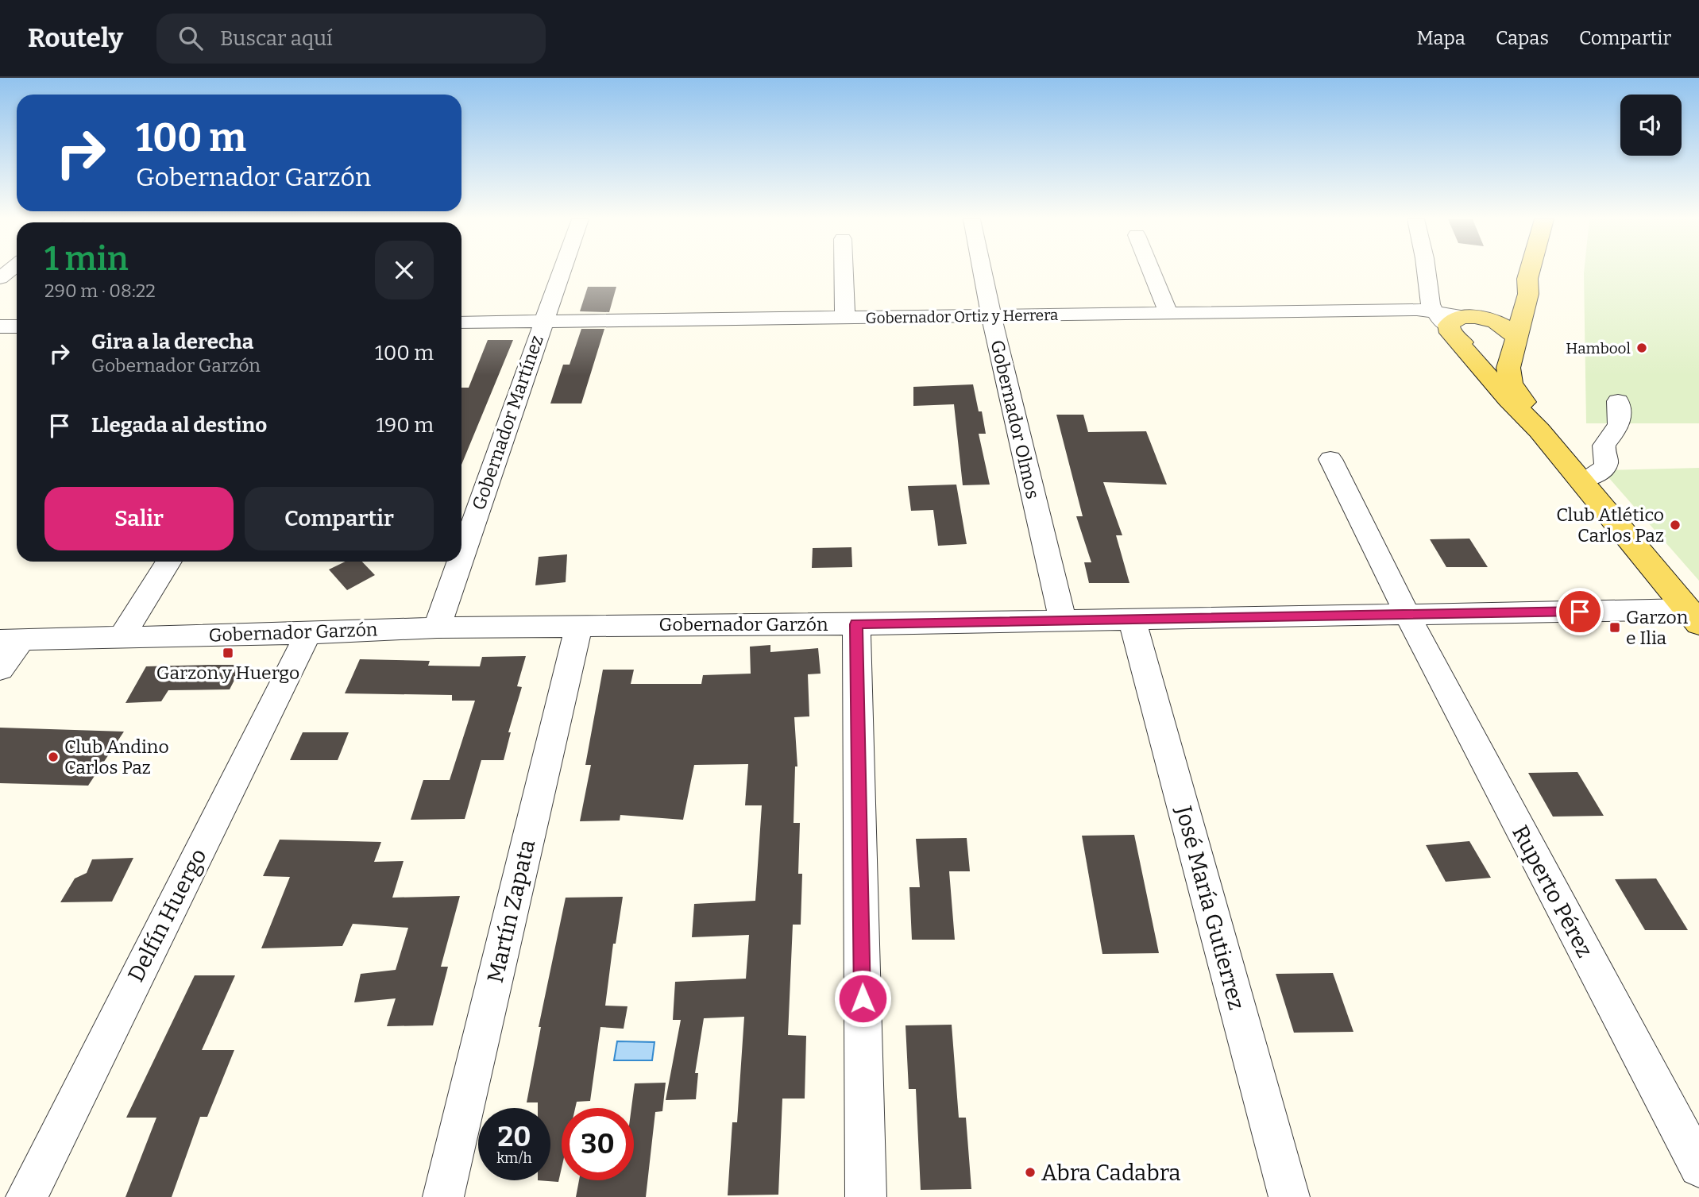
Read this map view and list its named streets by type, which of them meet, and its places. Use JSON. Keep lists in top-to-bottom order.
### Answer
{
  "streets": {
    "street": [
      "Gobernador Ortiz y Herrera",
      "Gobernador Olmos",
      "Gobernador Martínez",
      "Gobernador Garzón",
      "Ruperto Pérez",
      "José María Gutierrez",
      "Martín Zapata",
      "Delfín Huergo"
    ]
  },
  "crossings": [
    ["Gobernador Ortiz y Herrera", "Gobernador Olmos"],
    ["Gobernador Ortiz y Herrera", "Gobernador Martínez"],
    ["Gobernador Olmos", "Gobernador Garzón"],
    ["Gobernador Martínez", "Gobernador Garzón"],
    ["Gobernador Garzón", "Ruperto Pérez"],
    ["Gobernador Garzón", "José María Gutierrez"],
    ["Gobernador Garzón", "Martín Zapata"],
    ["Gobernador Garzón", "Delfín Huergo"]
  ],
  "places": {
    "other": [
      "Hambool",
      "Club Atlético Carlos Paz",
      "Club Andino Carlos Paz",
      "Abra Cadabra"
    ],
    "transit": ["Garzon e Ilia", "Garzon y Huergo"]
  },
  "page": {
    "header": "Routely",
    "search": "Buscar aquí",
    "nav": ["Mapa", "Capas", "Compartir"],
    "turn": ["100 m", "Gobernador Garzón"],
    "heading": ["1 min", "290 m · 08:22"],
    "list": [
      {
        "name": "Gira a la derecha",
        "note": "Gobernador Garzón",
        "value": "100 m"
      },
      {
        "name": "Llegada al destino",
        "value": "190 m"
      }
    ],
    "buttons": ["Salir", "Compartir"],
    "speed": "20 km/h",
    "limit": "30"
  }
}
